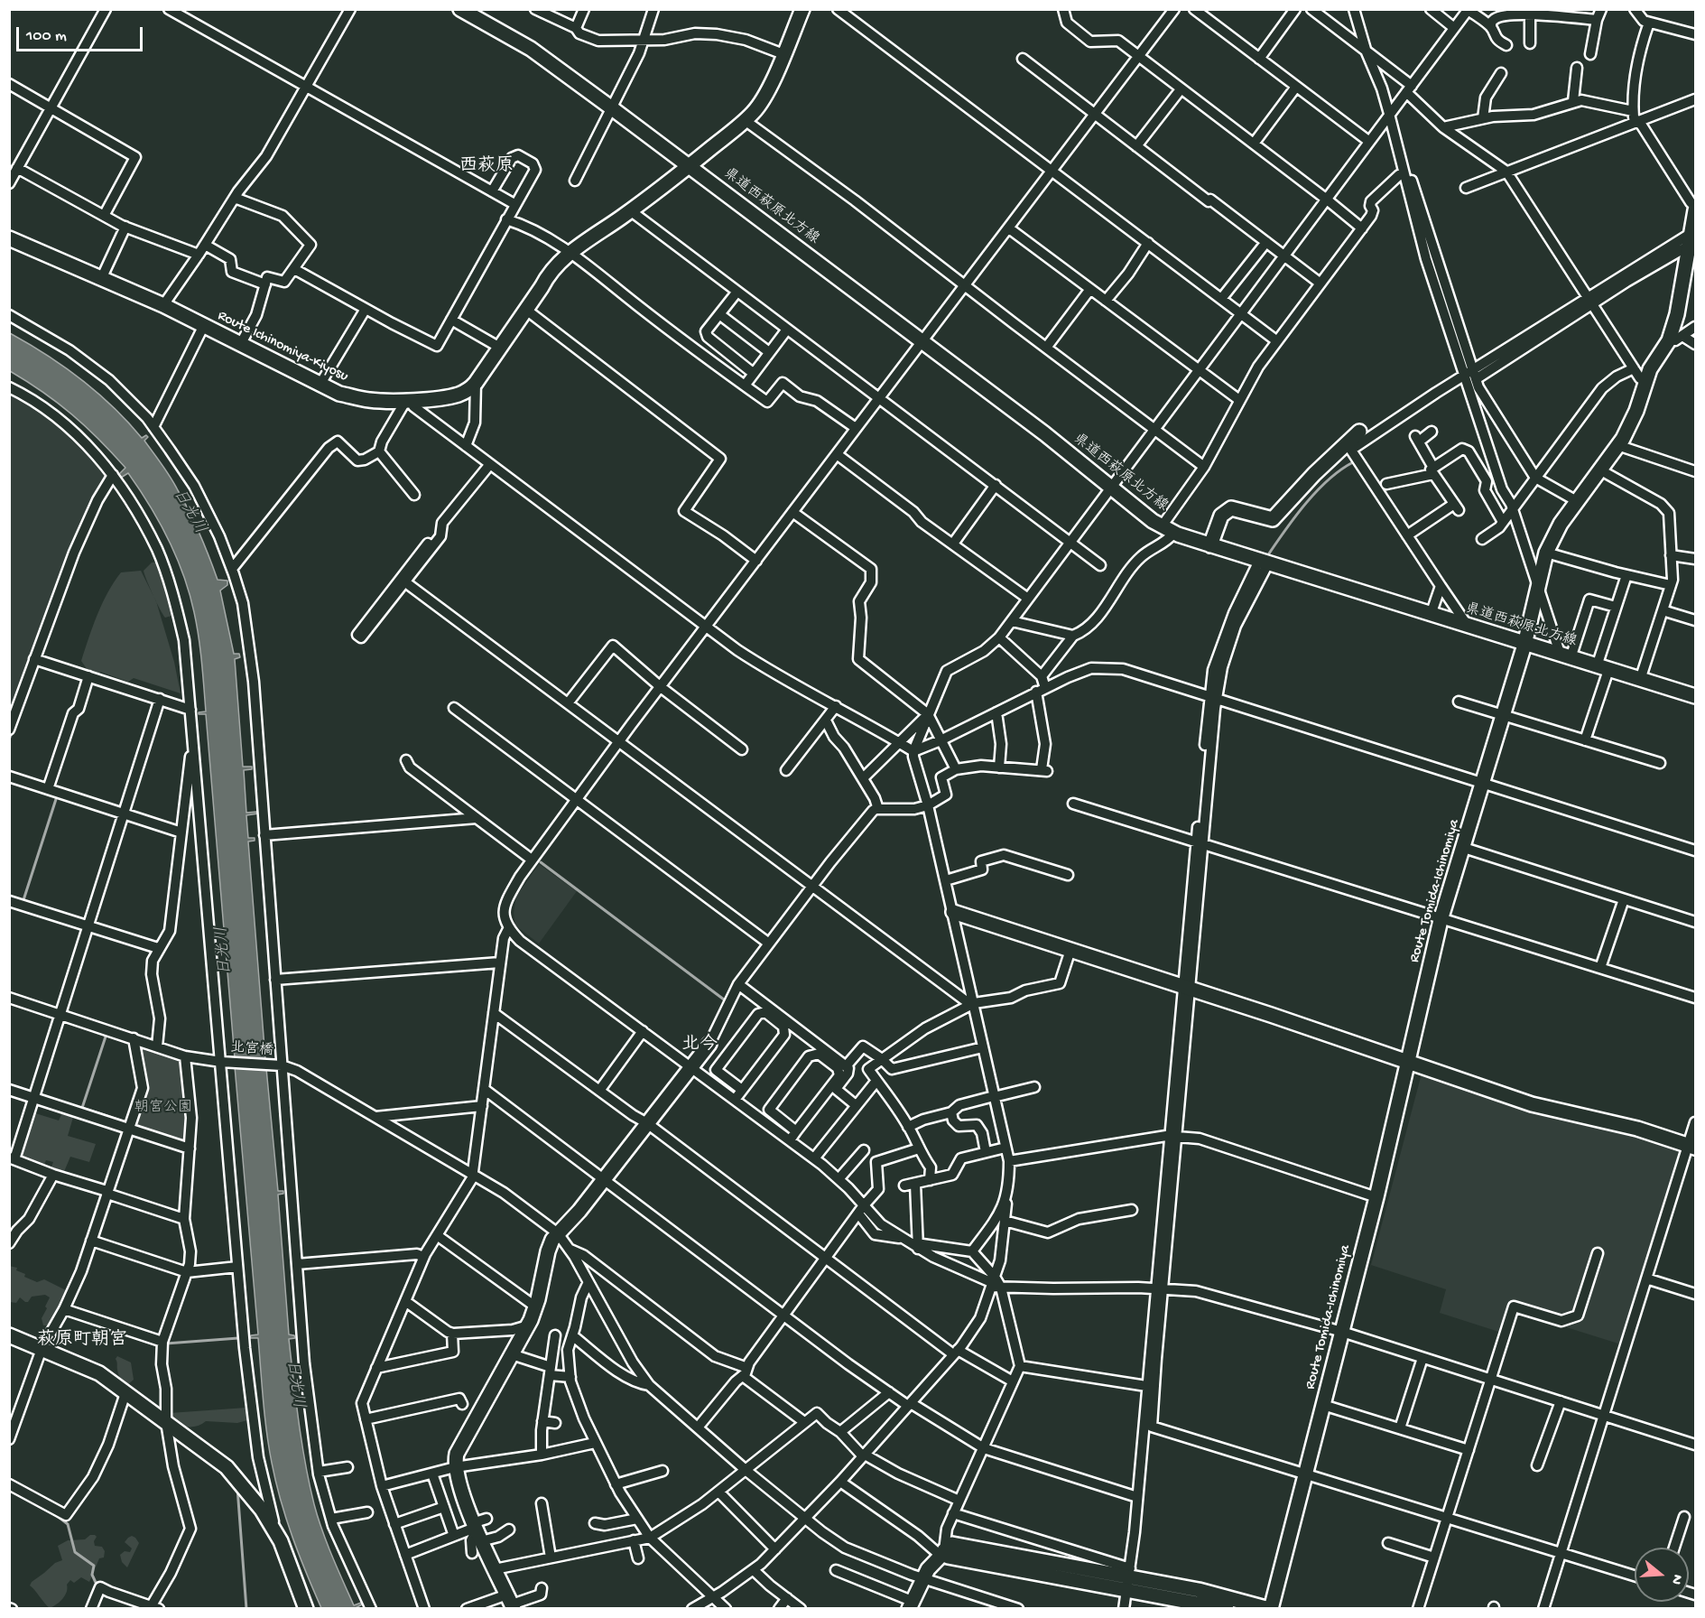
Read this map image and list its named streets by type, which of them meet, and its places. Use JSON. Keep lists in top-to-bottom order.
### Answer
{
  "streets": {
    "main road": ["県道西萩原北方線", "Route Ichinomiya-Kiyosu", "Route Tomida-Ichinomiya"],
    "street": ["北宮橋"]
  },
  "crossings": [
    ["県道西萩原北方線", "Route Ichinomiya-Kiyosu"],
    ["県道西萩原北方線", "Route Tomida-Ichinomiya"]
  ],
  "districts": ["西萩原", "北今", "萩原町朝宮"],
  "water": ["日光川"],
  "parks": ["朝宮公園"],
  "scale_bar": "100 m",
  "north": "right"
}
